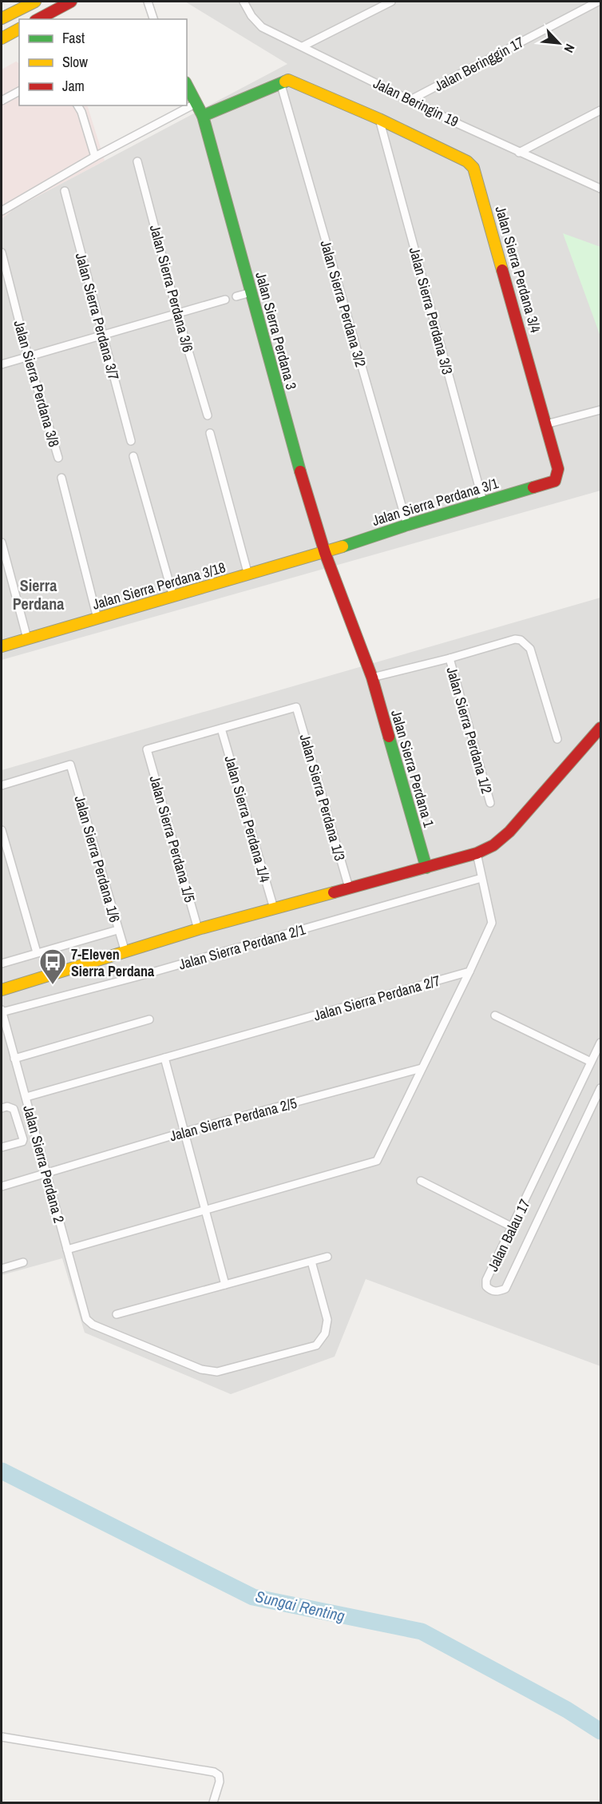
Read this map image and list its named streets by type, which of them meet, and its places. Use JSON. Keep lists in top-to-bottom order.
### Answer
{
  "streets": {
    "main road": [
      "Jalan Sierra Perdana 3/4",
      "Jalan Sierra Perdana 3",
      "Jalan Sierra Perdana 3/1",
      "Jalan Sierra Perdana 3/18",
      "Jalan Sierra Perdana 1"
    ],
    "street": [
      "Jalan Beringgin 17",
      "Jalan Beringin 19",
      "Jalan Sierra Perdana 3/6",
      "Jalan Sierra Perdana 3/2",
      "Jalan Sierra Perdana 3/3",
      "Jalan Sierra Perdana 3/7",
      "Jalan Sierra Perdana 3/8",
      "Jalan Sierra Perdana 1/2",
      "Jalan Sierra Perdana 1/3",
      "Jalan Sierra Perdana 1/4",
      "Jalan Sierra Perdana 1/5",
      "Jalan Sierra Perdana 1/6",
      "Jalan Sierra Perdana 2/1",
      "Jalan Sierra Perdana 2/7",
      "Jalan Sierra Perdana 2/5",
      "Jalan Sierra Perdana 2",
      "Jalan Balau 17"
    ]
  },
  "crossings": [
    ["Jalan Beringgin 17", "Jalan Beringin 19"],
    ["Jalan Sierra Perdana 3/4", "Jalan Sierra Perdana 3/2"],
    ["Jalan Sierra Perdana 3/4", "Jalan Sierra Perdana 3/3"],
    ["Jalan Sierra Perdana 3/4", "Jalan Sierra Perdana 3/1"],
    ["Jalan Sierra Perdana 3/2", "Jalan Sierra Perdana 3/1"],
    ["Jalan Sierra Perdana 3/3", "Jalan Sierra Perdana 3/1"],
    ["Jalan Sierra Perdana 3", "Jalan Sierra Perdana 3/1"],
    ["Jalan Sierra Perdana 3", "Jalan Sierra Perdana 3/18"],
    ["Jalan Sierra Perdana 3", "Jalan Sierra Perdana 1"],
    ["Jalan Sierra Perdana 3/1", "Jalan Sierra Perdana 3/18"],
    ["Jalan Sierra Perdana 1/3", "Jalan Sierra Perdana 1/4"],
    ["Jalan Sierra Perdana 1/3", "Jalan Sierra Perdana 1/5"],
    ["Jalan Sierra Perdana 1/4", "Jalan Sierra Perdana 1/5"],
    ["Jalan Sierra Perdana 2/1", "Jalan Sierra Perdana 2"],
    ["Jalan Sierra Perdana 2/7", "Jalan Sierra Perdana 2"],
    ["Jalan Sierra Perdana 2/5", "Jalan Sierra Perdana 2"]
  ],
  "districts": ["Sierra Perdana"],
  "water": ["Sungai Renting"],
  "places": {
    "bus stop": ["7-Eleven Sierra Perdana"]
  },
  "legend": ["Fast", "Slow", "Jam"],
  "north": "bottom right"
}
